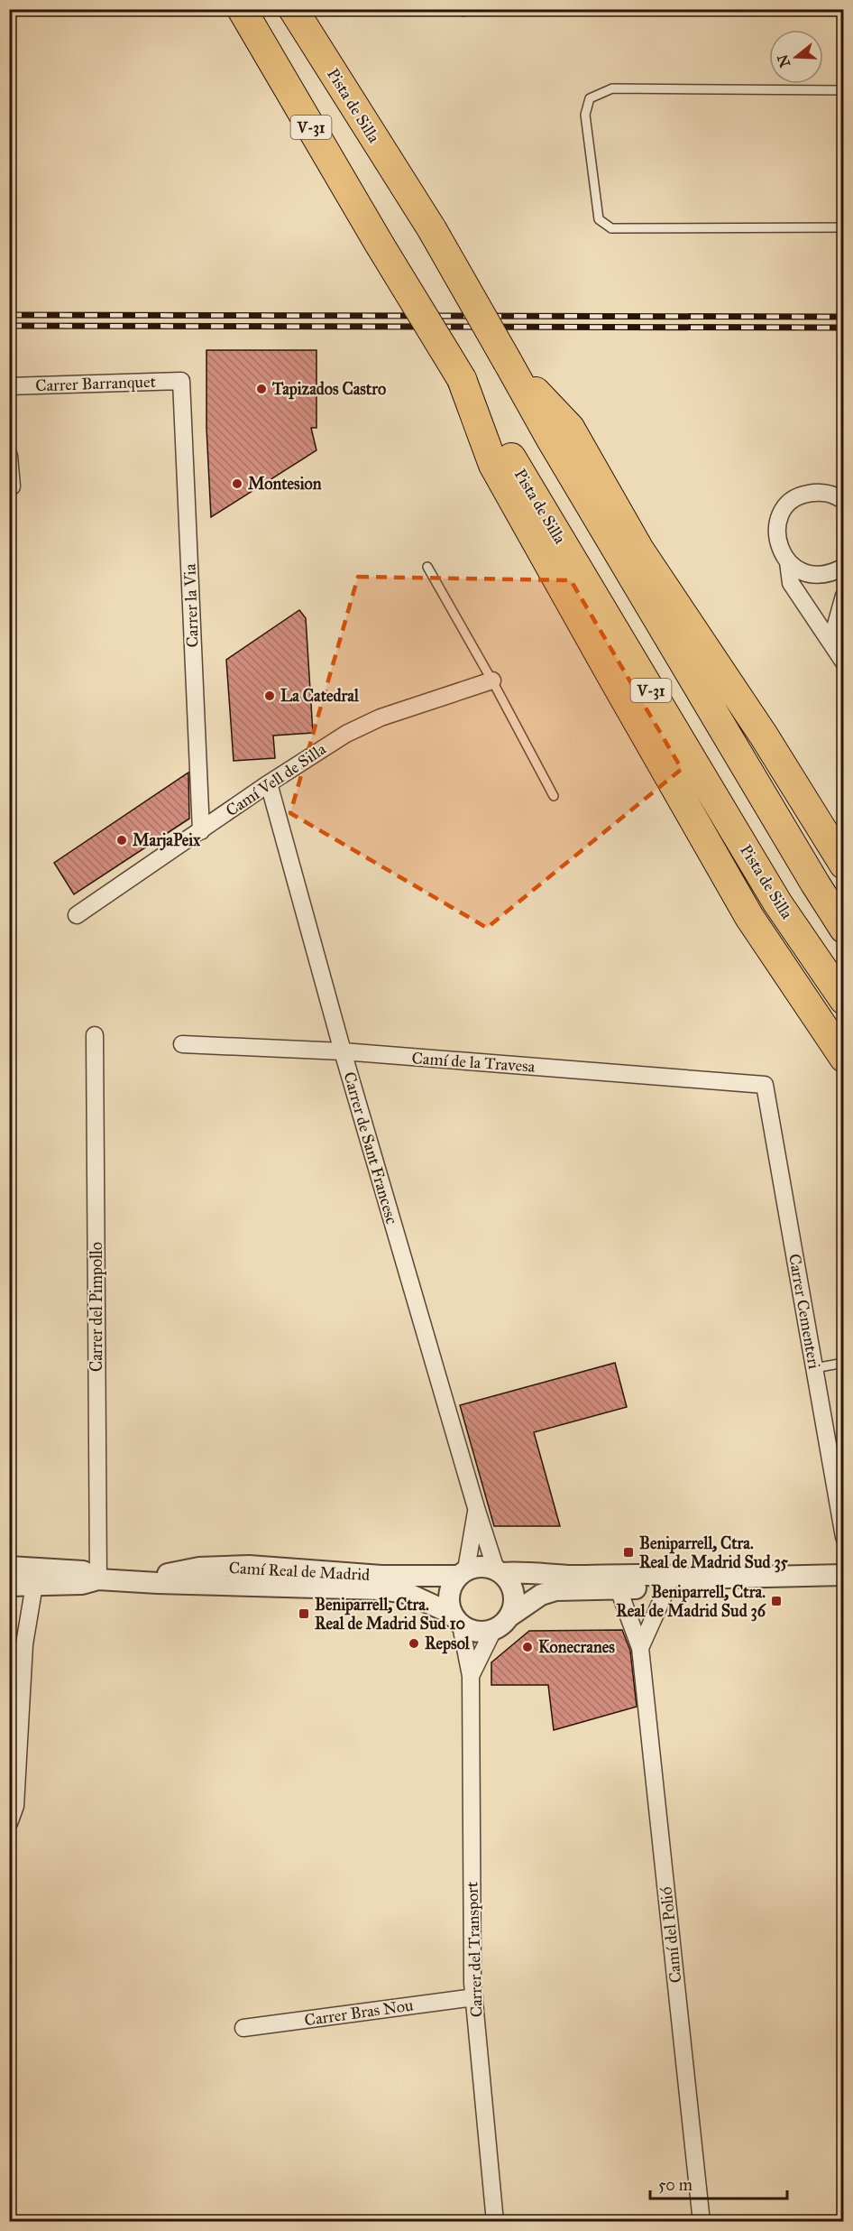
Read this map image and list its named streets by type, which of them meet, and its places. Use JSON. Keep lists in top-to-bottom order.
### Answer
{
  "streets": {
    "highway": ["Pista de Silla", "V-31"],
    "street": [
      "Carrer Barranquet",
      "Carrer la Via",
      "Camí Vell de Silla",
      "Camí de la Travesa",
      "Carrer de Sant Francesc",
      "Carrer del Pimpollo",
      "Carrer Cementeri",
      "Camí Real de Madrid",
      "Camí del Polió",
      "Carrer del Transport",
      "Carrer Bras Nou"
    ]
  },
  "crossings": [
    ["Carrer Barranquet", "Carrer la Via"],
    ["Carrer la Via", "Camí Vell de Silla"],
    ["Camí Vell de Silla", "Carrer de Sant Francesc"],
    ["Camí de la Travesa", "Carrer de Sant Francesc"],
    ["Camí de la Travesa", "Carrer Cementeri"],
    ["Carrer de Sant Francesc", "Camí Real de Madrid"],
    ["Carrer de Sant Francesc", "Carrer del Transport"],
    ["Carrer del Pimpollo", "Camí Real de Madrid"],
    ["Camí Real de Madrid", "Carrer del Transport"],
    ["Carrer del Transport", "Carrer Bras Nou"]
  ],
  "places": {
    "other": [
      "Tapizados Castro",
      "Montesion",
      "La Catedral",
      "MarjaPeix",
      "Repsol",
      "Konecranes"
    ],
    "transit": ["Beniparrell, Ctra. Real de Madrid Sud 35", "Beniparrell, Ctra. Real de Madrid Sud 36", "Beniparrell, Ctra. Real de Madrid Sud 10"]
  },
  "scale_bar": "50 m",
  "north": "left"
}
